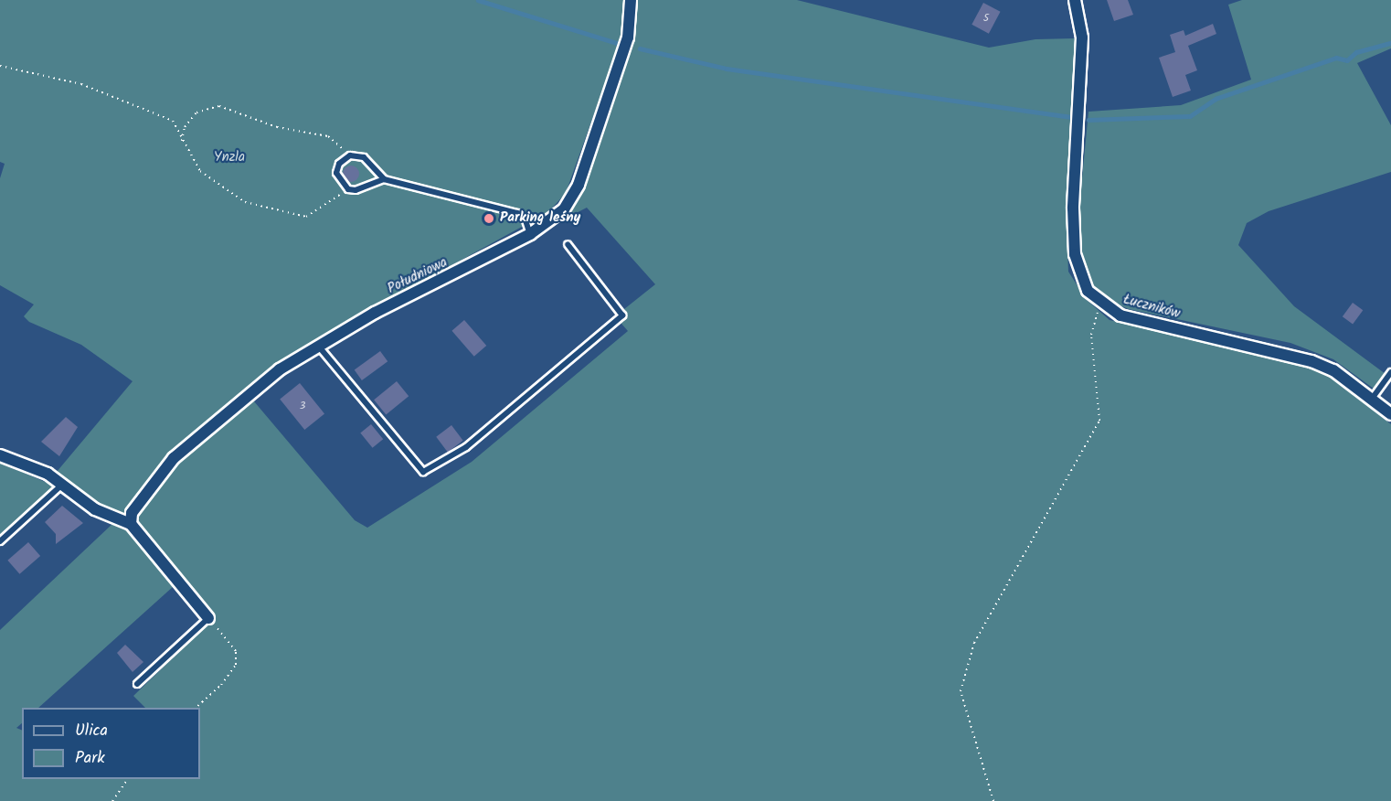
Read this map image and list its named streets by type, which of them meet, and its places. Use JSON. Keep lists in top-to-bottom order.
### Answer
{
  "streets": {
    "street": ["Południowa", "Łuczników"]
  },
  "parks": ["Ynzla"],
  "places": ["Parking leśny"],
  "house_numbers": ["5", "3"],
  "legend": ["Ulica", "Park"]
}
